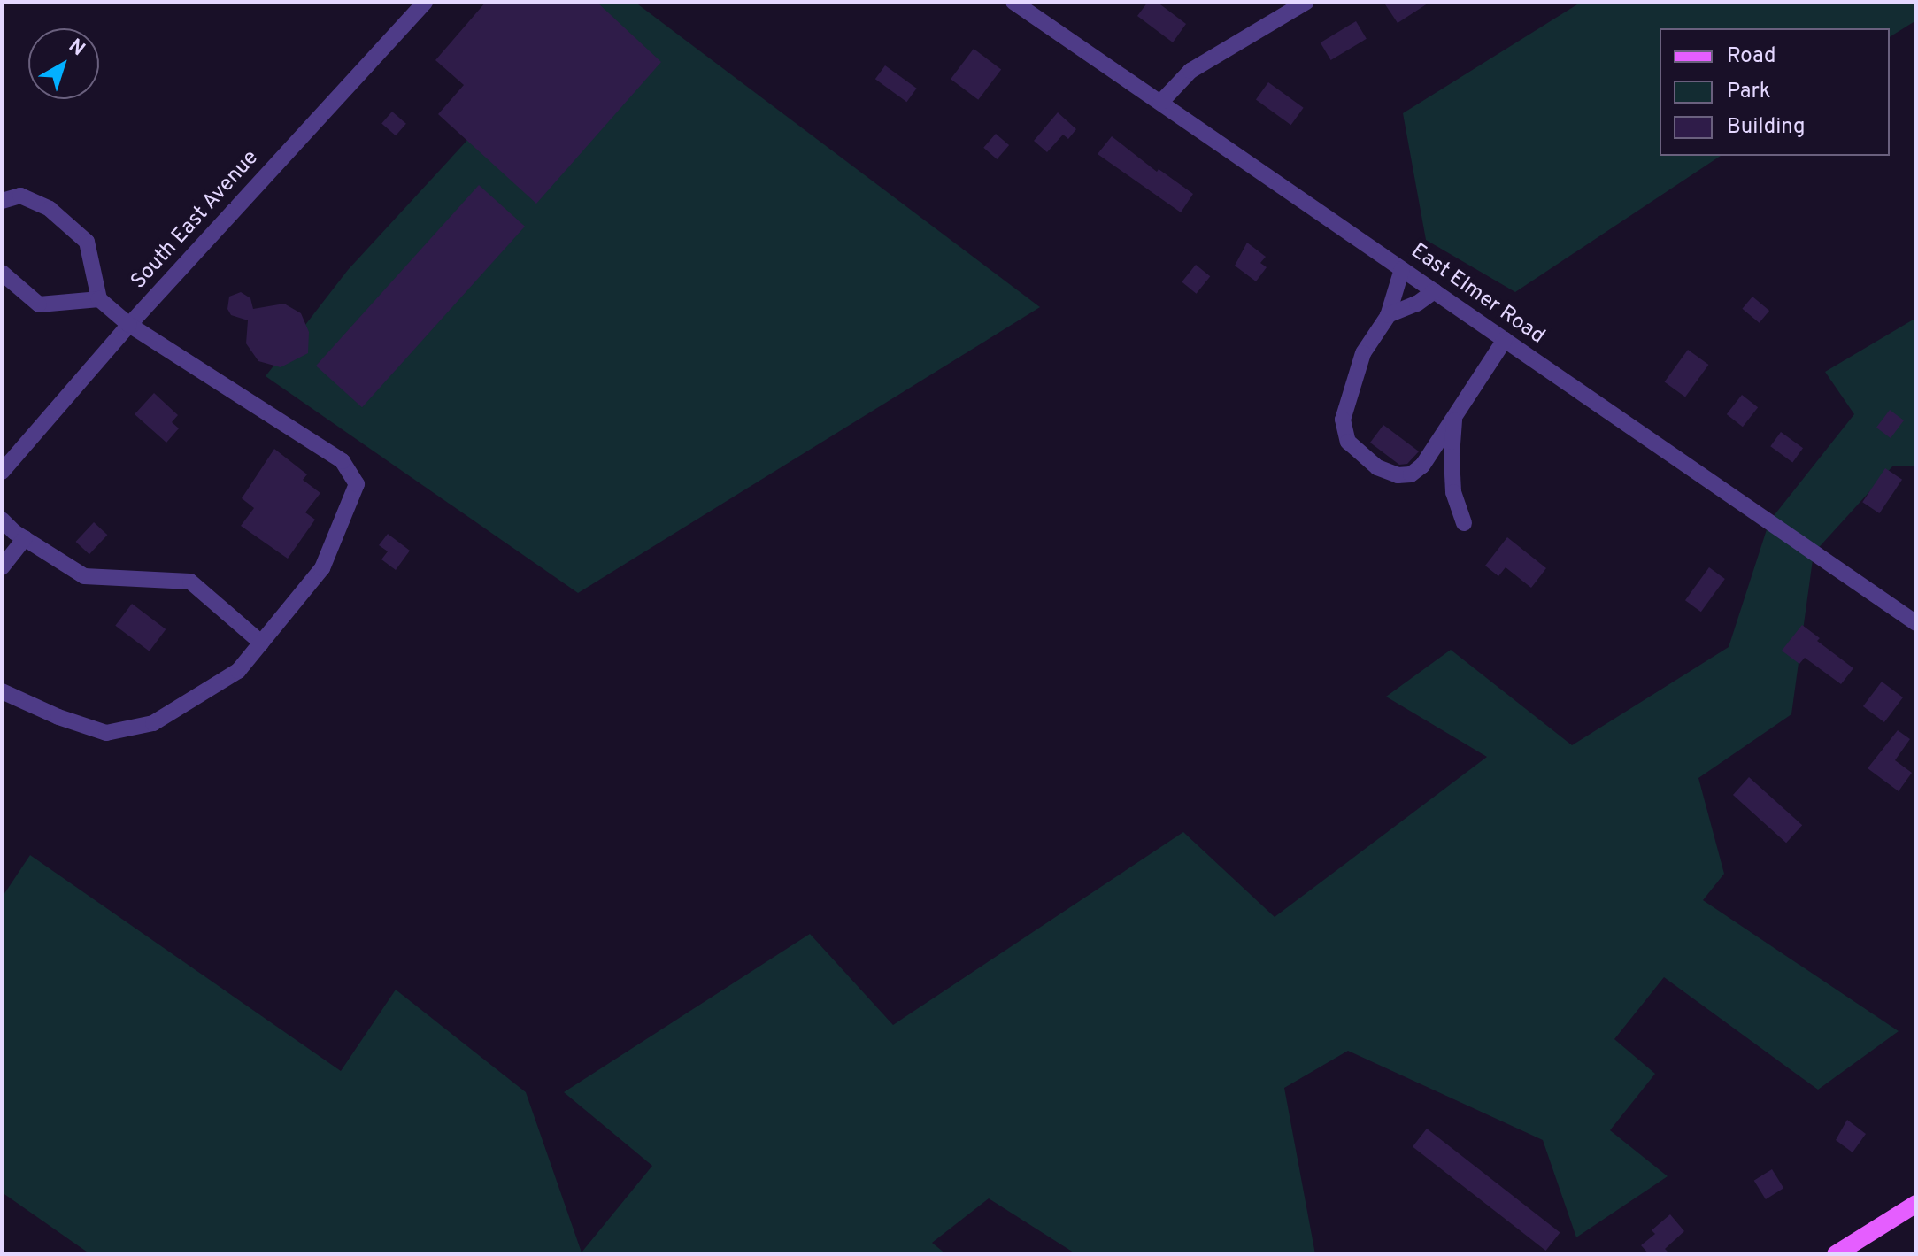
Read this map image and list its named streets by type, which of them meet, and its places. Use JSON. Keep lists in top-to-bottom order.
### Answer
{
  "streets": {
    "street": ["South East Avenue", "East Elmer Road"]
  },
  "legend": ["Road", "Park", "Building"],
  "north": "top right"
}
